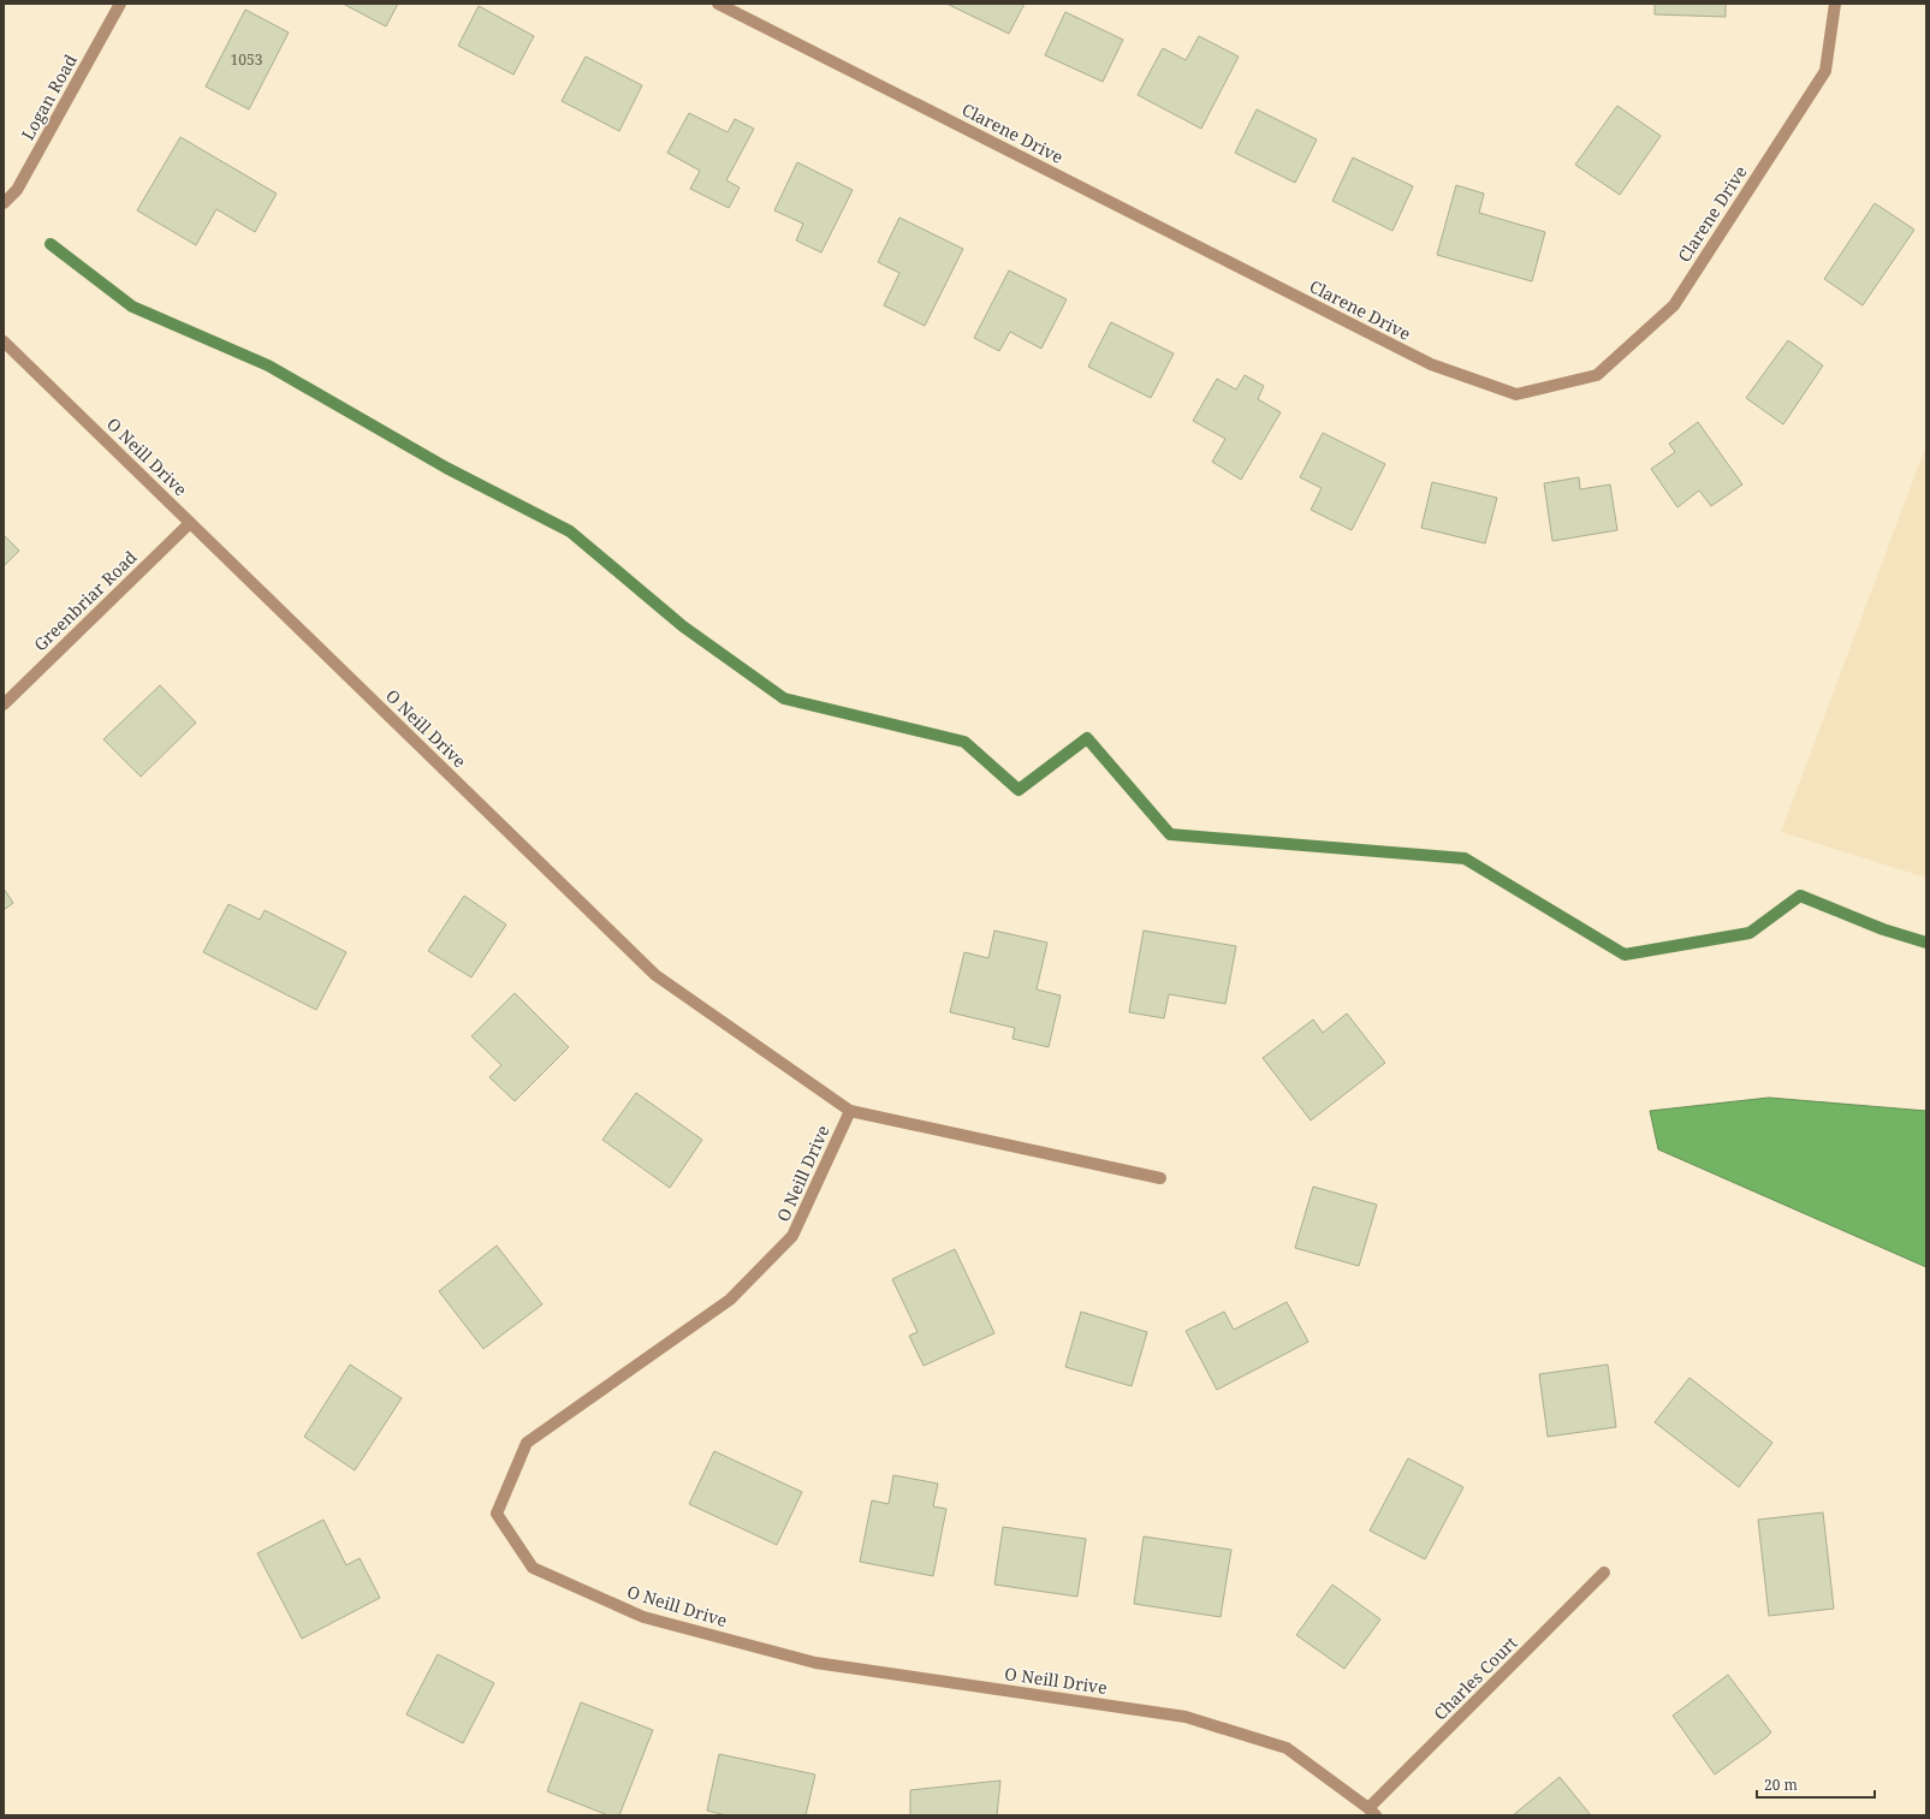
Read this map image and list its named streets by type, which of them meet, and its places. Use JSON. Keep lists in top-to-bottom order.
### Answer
{
  "streets": {
    "street": [
      "Logan Road",
      "Clarene Drive",
      "O Neill Drive",
      "Greenbriar Road",
      "Charles Court"
    ]
  },
  "crossings": [
    ["O Neill Drive", "Greenbriar Road"],
    ["O Neill Drive", "Charles Court"]
  ],
  "house_numbers": ["1053"],
  "scale_bar": "20 m"
}
